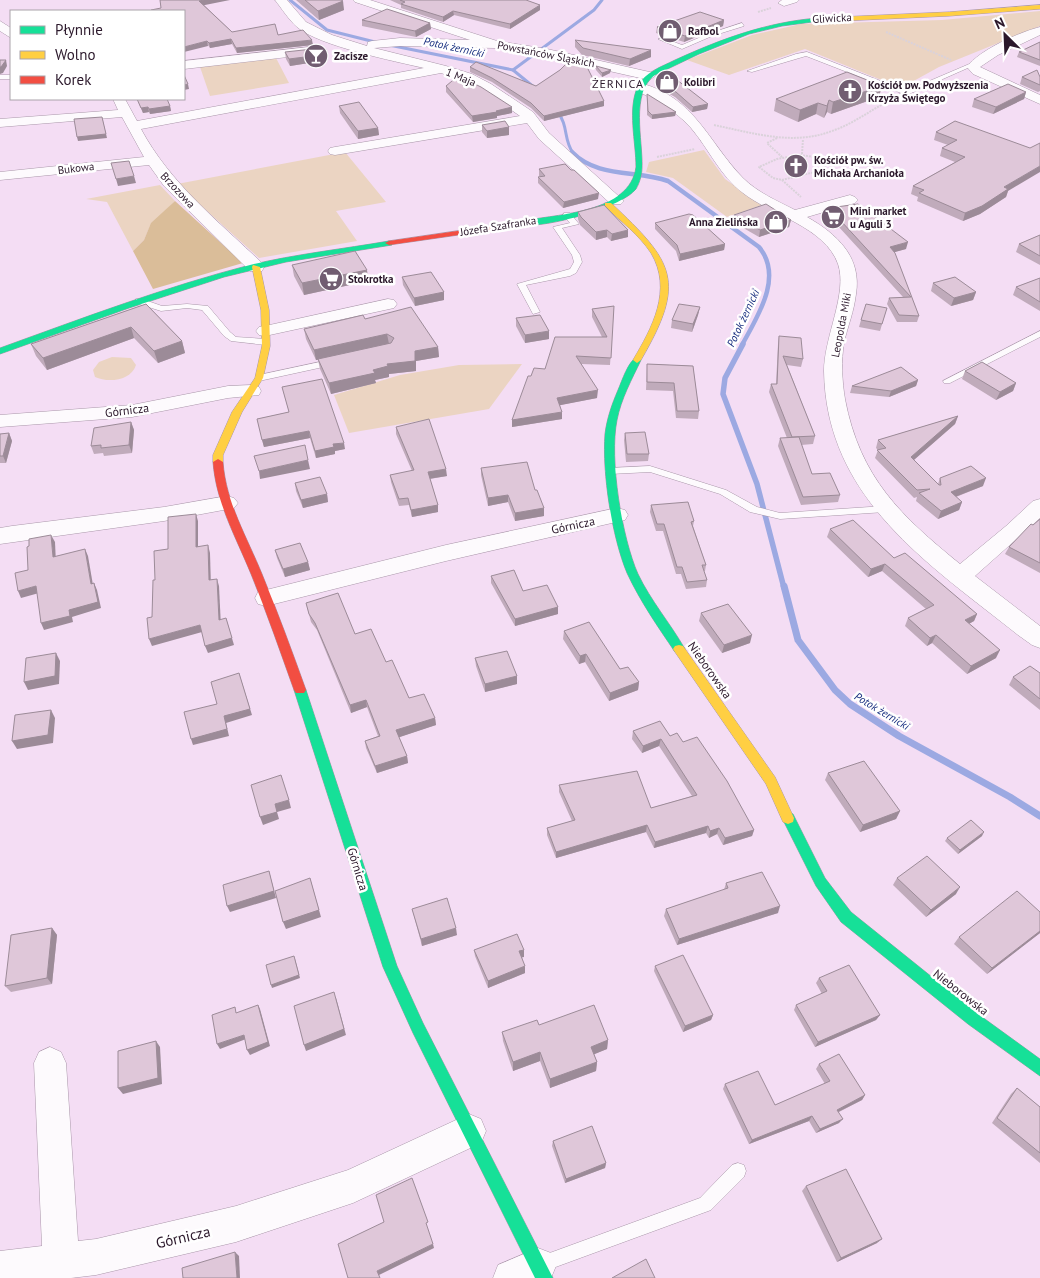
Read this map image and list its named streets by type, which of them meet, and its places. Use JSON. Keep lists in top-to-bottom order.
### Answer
{
  "streets": {
    "street": [
      "Gliwicka",
      "Powstańców Śląskich",
      "1 Maja",
      "Bukowa",
      "Brzozowa",
      "Józefa Szafranka",
      "Leopolda Miki",
      "Górnicza",
      "Nieborowska"
    ]
  },
  "crossings": [
    ["Gliwicka", "Powstańców Śląskich"],
    ["Gliwicka", "Leopolda Miki"],
    ["1 Maja", "Józefa Szafranka"],
    ["1 Maja", "Nieborowska"],
    ["Bukowa", "Brzozowa"],
    ["Brzozowa", "Józefa Szafranka"],
    ["Brzozowa", "Górnicza"],
    ["Józefa Szafranka", "Górnicza"],
    ["Józefa Szafranka", "Nieborowska"],
    ["Górnicza", "Nieborowska"]
  ],
  "districts": ["ŻERNICA"],
  "water": ["Potok żernicki"],
  "places": {
    "shop": ["Rafbol", "Kolibri", "Anna Zielińska"],
    "bar": ["Zacisze"],
    "church": ["Kościół pw. Podwyższenia Krzyża Świętego", "Kościół pw. św. Michała Archanioła"],
    "supermarket": ["Mini market u Aguli 3", "Stokrotka"]
  },
  "legend": ["Płynnie", "Wolno", "Korek"],
  "north": "top left"
}
